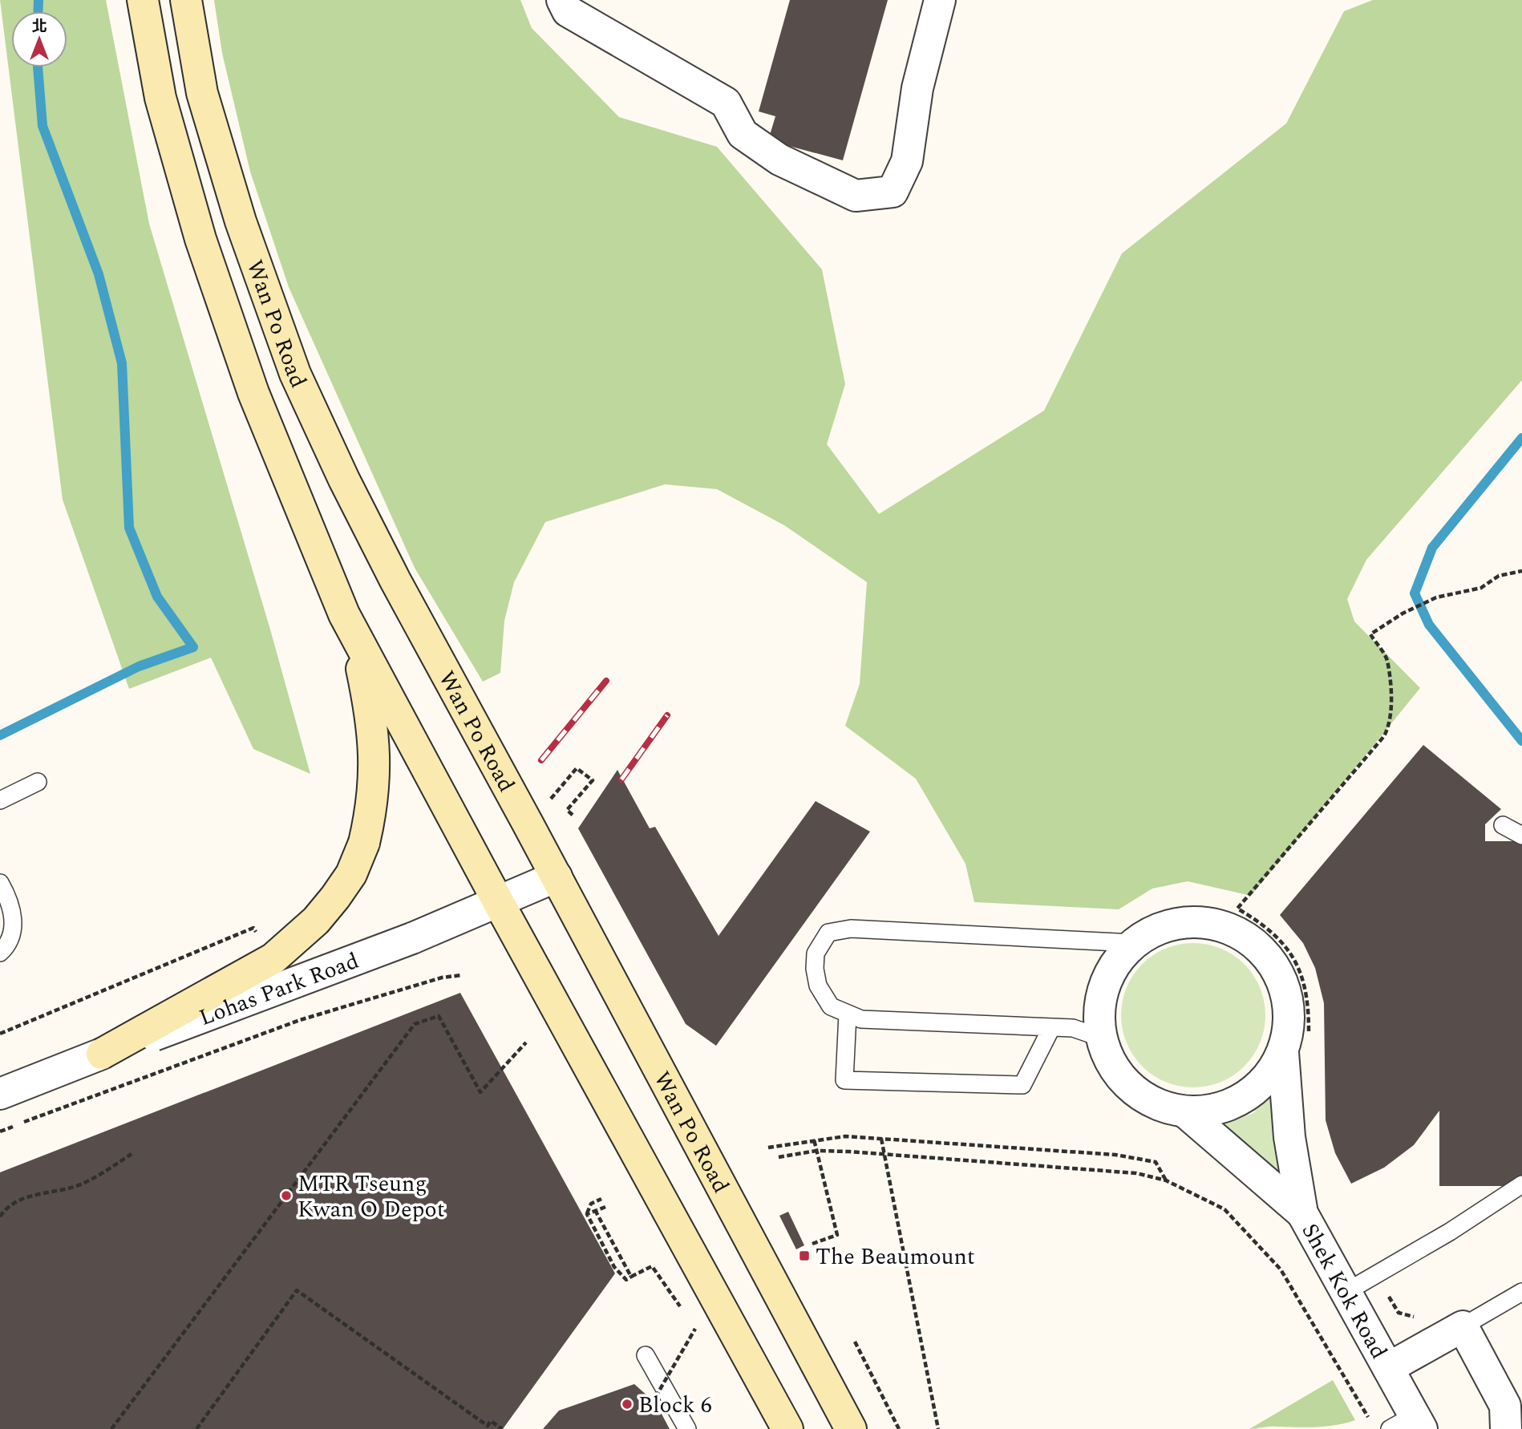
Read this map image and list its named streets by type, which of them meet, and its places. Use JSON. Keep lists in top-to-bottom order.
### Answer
{
  "streets": {
    "main road": ["Wan Po Road"],
    "street": ["Lohas Park Road", "Shek Kok Road"]
  },
  "crossings": [
    ["Wan Po Road", "Lohas Park Road"]
  ],
  "places": {
    "other": ["MTR Tseung Kwan O Depot", "Block 6"],
    "transit": ["The Beaumount"]
  },
  "north": "top"
}
